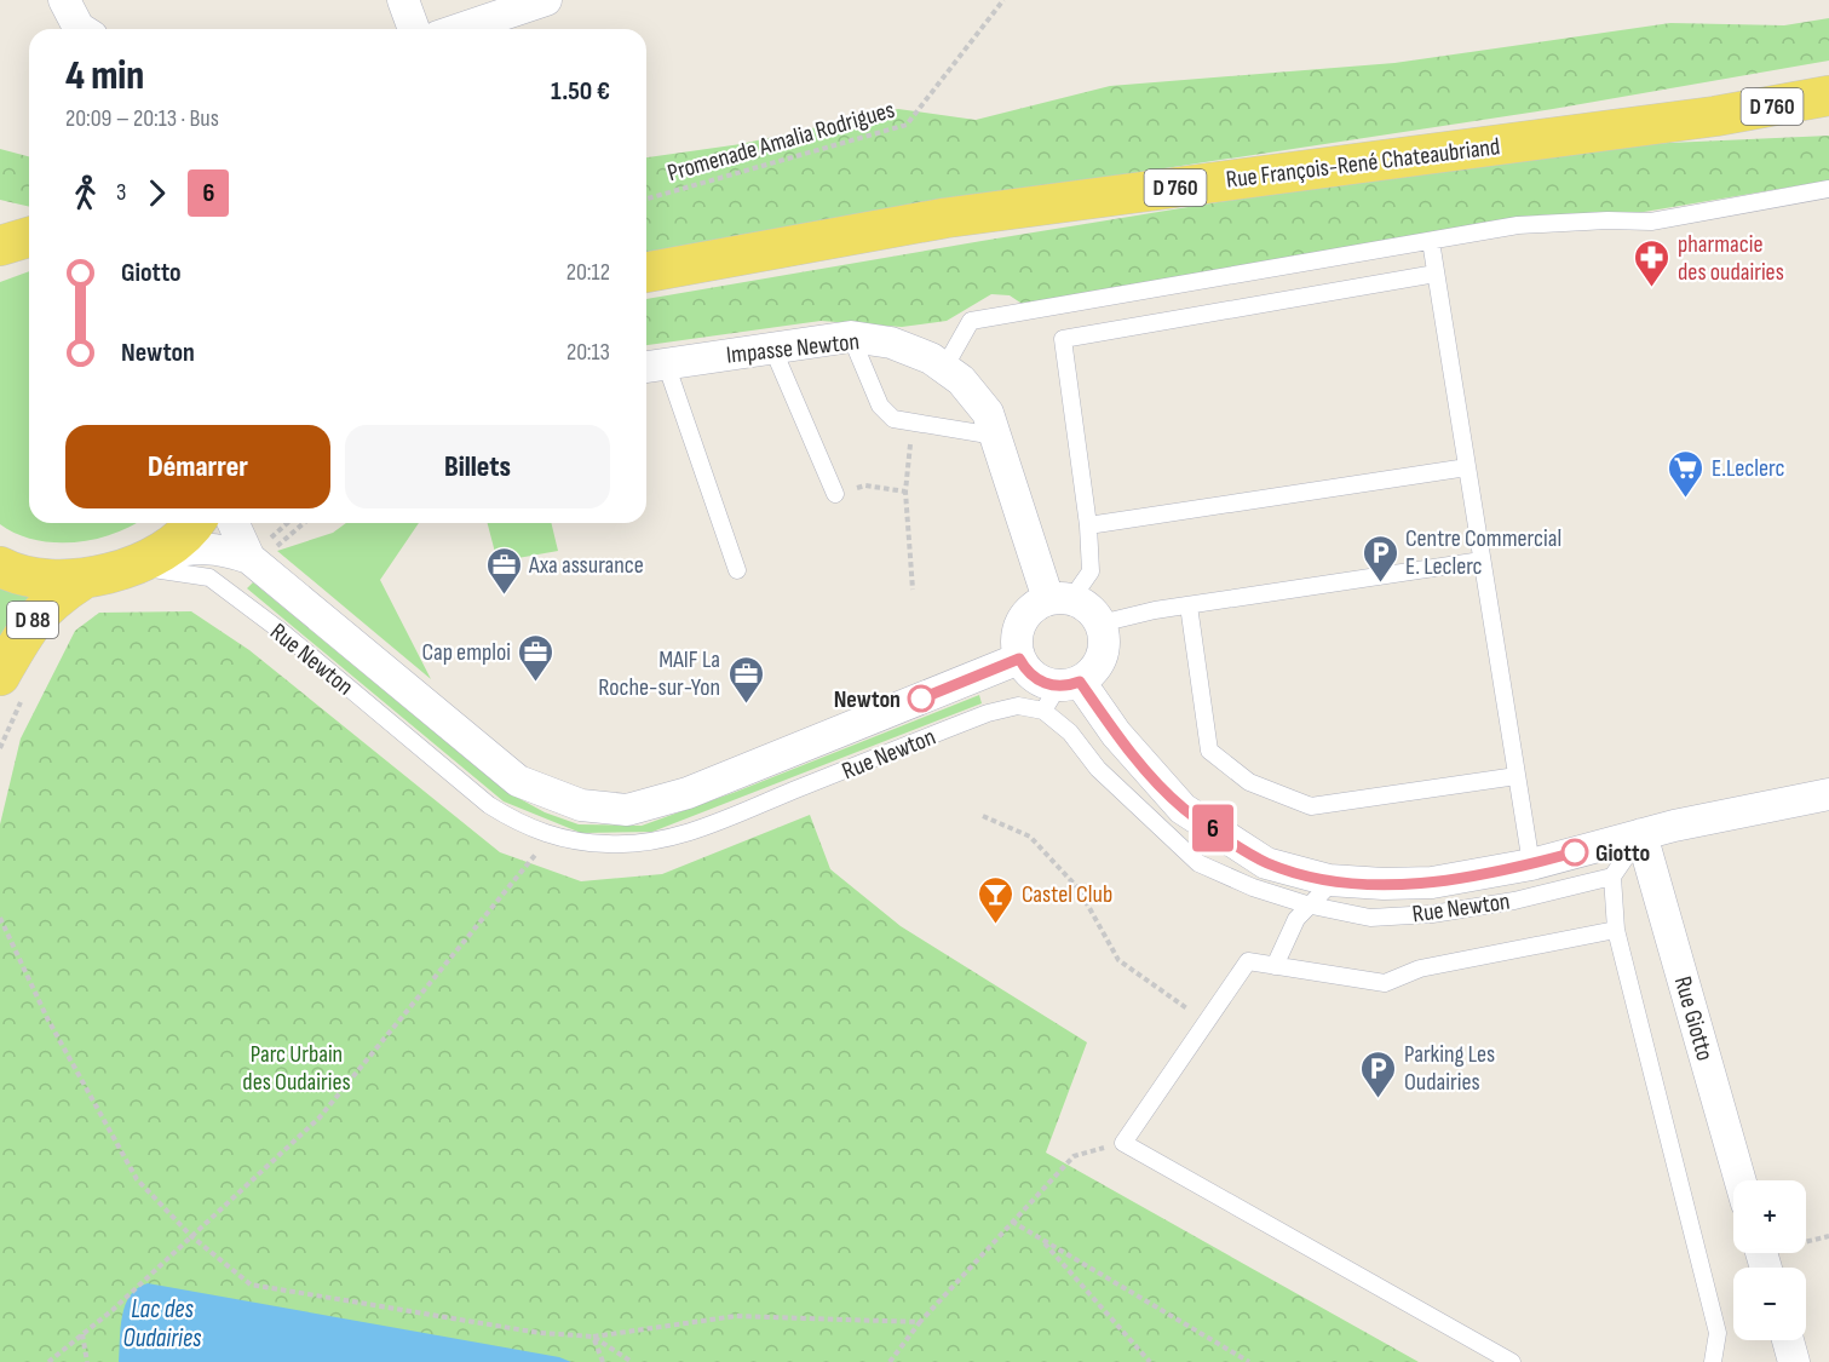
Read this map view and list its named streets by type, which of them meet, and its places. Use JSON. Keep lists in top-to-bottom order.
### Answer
{
  "streets": {
    "main road": ["D 760", "Rue François-René Chateaubriand", "D 88"],
    "street": ["Impasse Newton", "Rue Newton", "Rue Giotto"],
    "path": ["Promenade Amalia Rodrigues"]
  },
  "crossings": [
    ["Impasse Newton", "Rue Newton"],
    ["Rue Newton", "Rue Giotto"]
  ],
  "water": ["Lac des Oudairies"],
  "parks": ["Parc Urbain des Oudairies"],
  "places": {
    "pharmacy": ["pharmacie des oudairies"],
    "supermarket": ["E.Leclerc"],
    "parking": ["Centre Commercial E. Leclerc", "Parking Les Oudairies"],
    "office": ["Axa assurance", "Cap emploi", "MAIF La Roche-sur-Yon"],
    "other": ["Newton", "Giotto"],
    "bar": ["Castel Club"]
  },
  "lines": ["bus line 6"],
  "page": {
    "on_map": "6",
    "heading": ["4 min", "20:09 – 20:13 · Bus", "1.50 €"],
    "legs": ["3", "6"],
    "list": [
      {
        "name": "Giotto",
        "value": "20:12"
      },
      {
        "name": "Newton",
        "value": "20:13"
      }
    ],
    "buttons": ["Démarrer", "Billets"],
    "map_buttons": ["+", "−"]
  }
}
